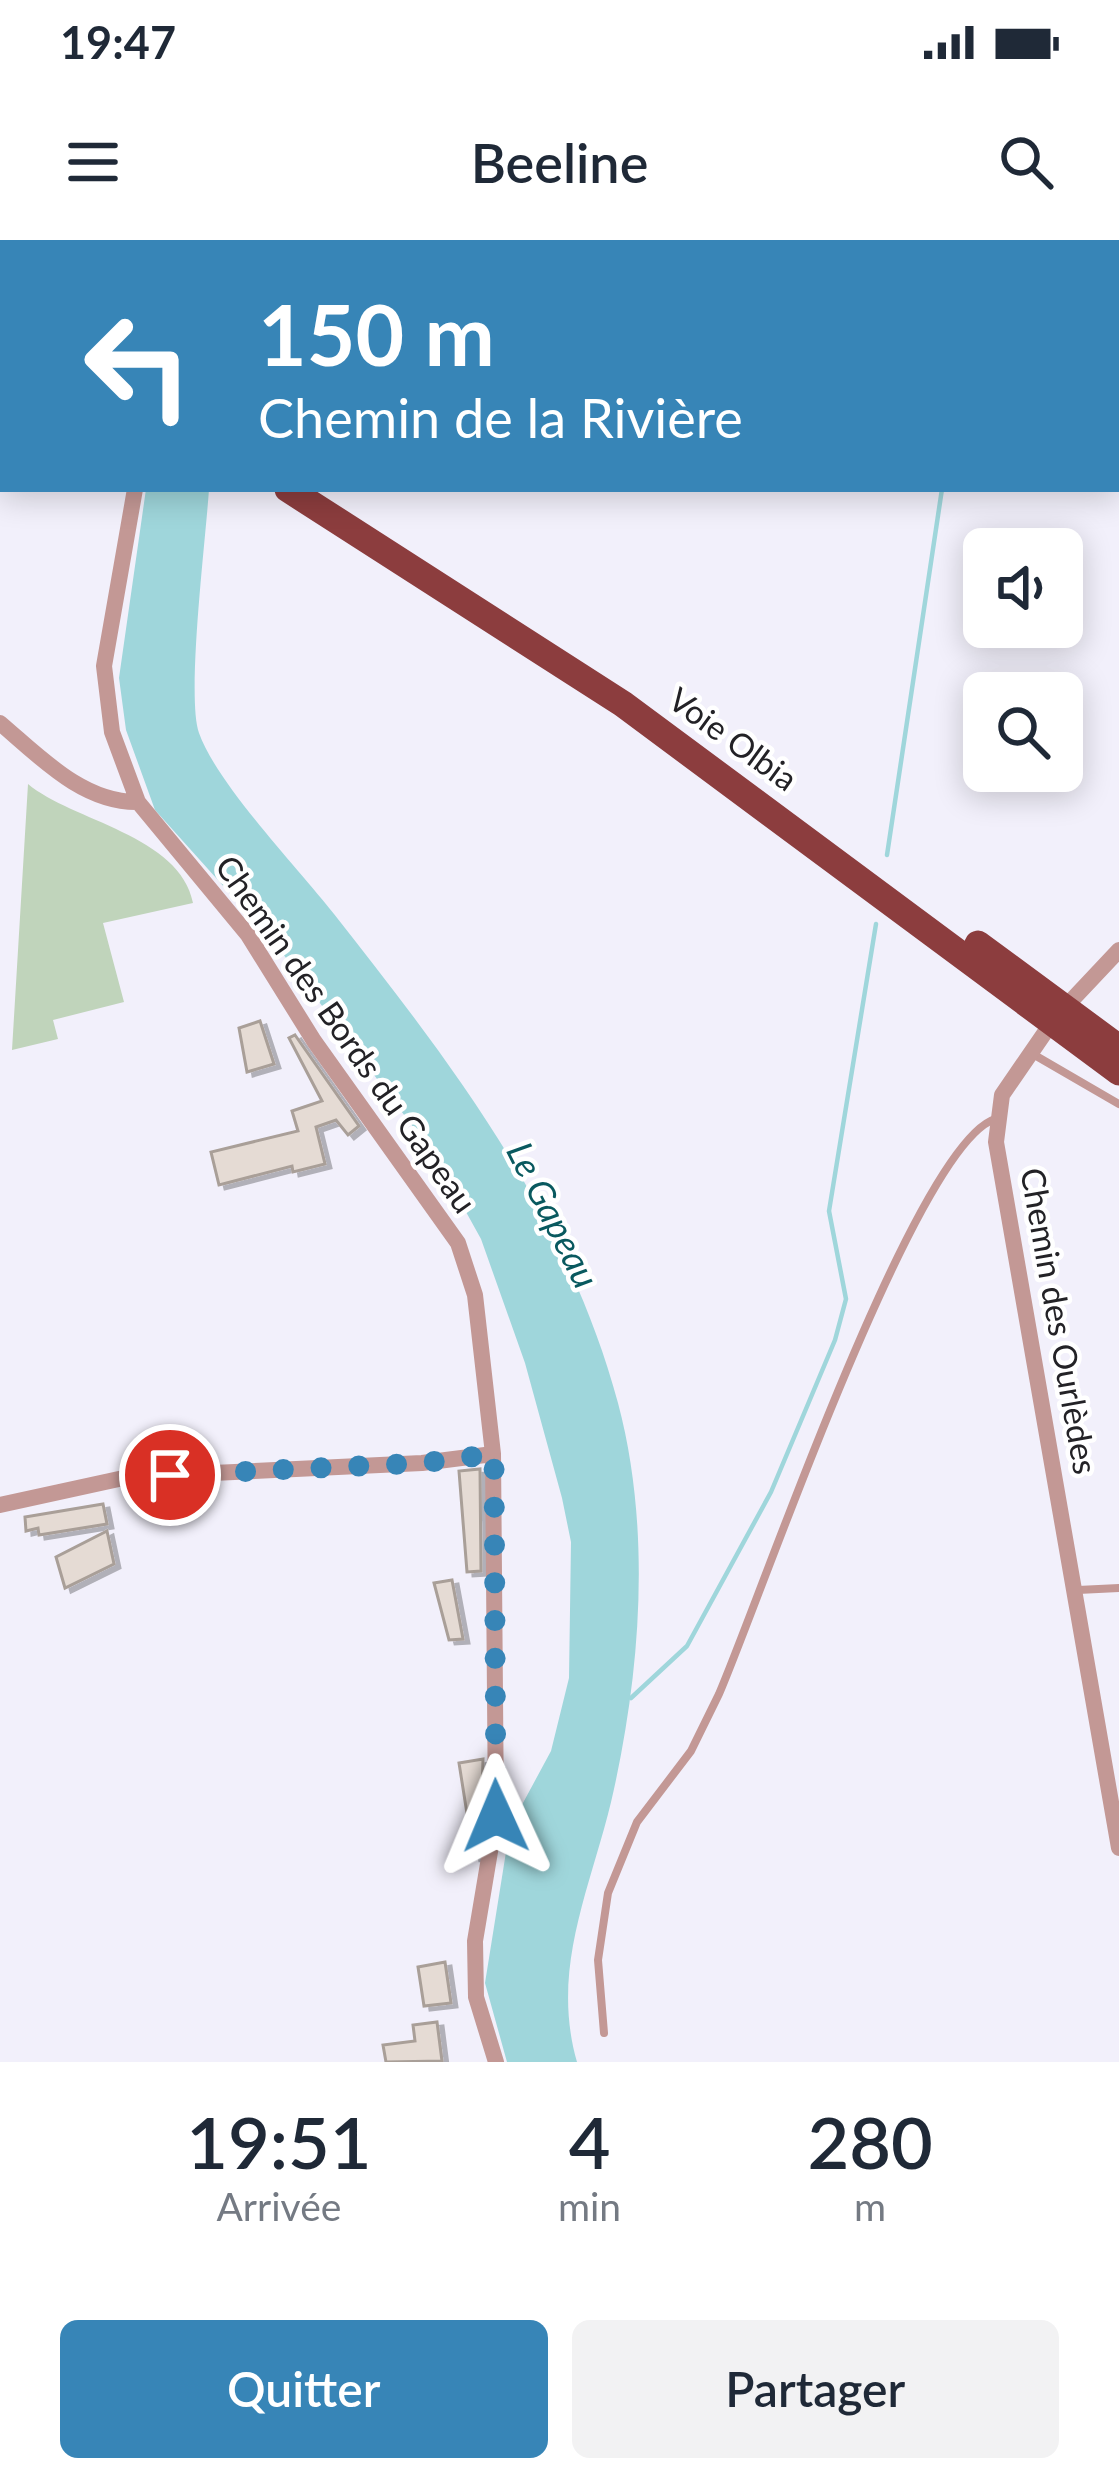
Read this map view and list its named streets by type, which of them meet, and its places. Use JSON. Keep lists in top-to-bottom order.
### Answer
{
  "streets": {
    "highway": ["Voie Olbia"],
    "street": ["Chemin des Bords du Gapeau", "Chemin des Ourlèdes"]
  },
  "water": ["Le Gapeau"],
  "page": {
    "status": "19:47",
    "header": "Beeline",
    "turn": ["150 m", "Chemin de la Rivière"],
    "eta": [
      "19:51",
      "Arrivée",
      "4",
      "min",
      "280",
      "m"
    ],
    "buttons": ["Quitter", "Partager"]
  }
}
